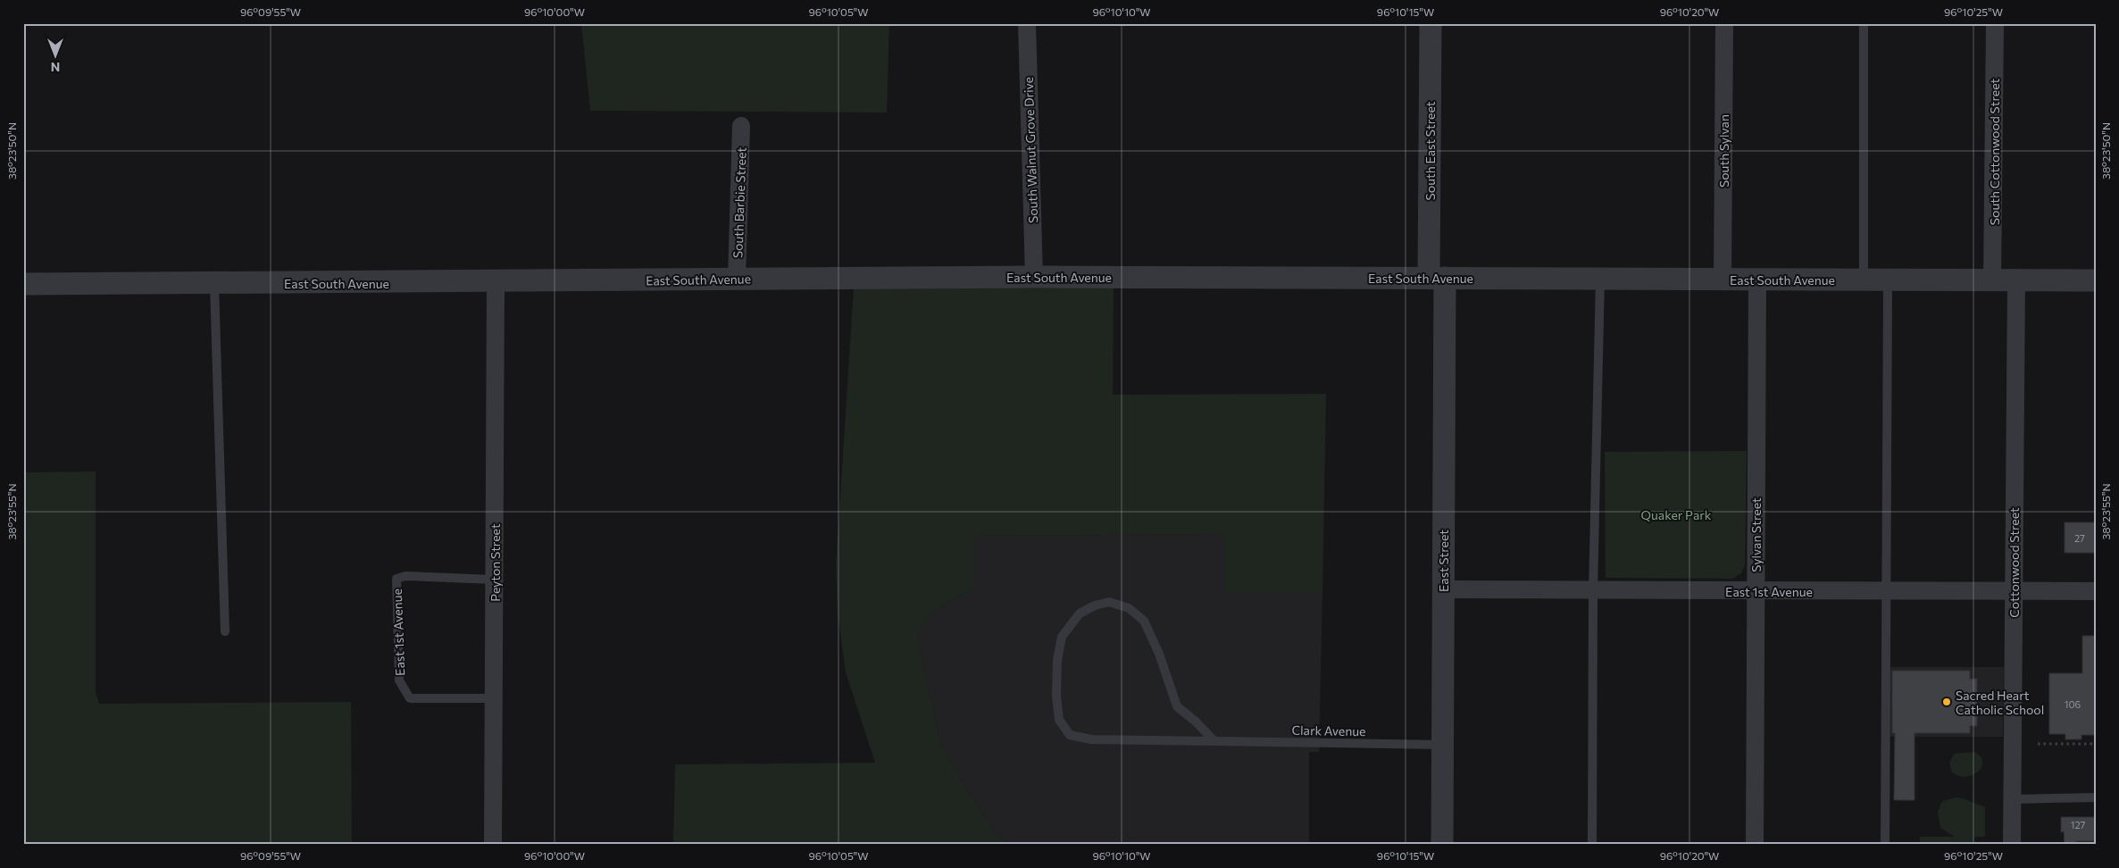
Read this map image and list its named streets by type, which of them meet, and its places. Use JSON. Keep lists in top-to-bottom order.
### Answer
{
  "streets": {
    "street": [
      "South Walnut Grove Drive",
      "South East Street",
      "South Sylvan",
      "South Cottonwood Street",
      "South Barbie Street",
      "East South Avenue",
      "Sylvan Street",
      "East Street",
      "Peyton Street",
      "Cottonwood Street",
      "East 1st Avenue"
    ],
    "lane": ["Clark Avenue"]
  },
  "crossings": [
    ["South Walnut Grove Drive", "East South Avenue"],
    ["South East Street", "East South Avenue"],
    ["South East Street", "East Street"],
    ["South Sylvan", "East South Avenue"],
    ["South Cottonwood Street", "East South Avenue"],
    ["South Barbie Street", "East South Avenue"],
    ["East South Avenue", "Sylvan Street"],
    ["East South Avenue", "East Street"],
    ["East South Avenue", "Peyton Street"],
    ["East South Avenue", "Cottonwood Street"],
    ["Sylvan Street", "East 1st Avenue"],
    ["East Street", "East 1st Avenue"],
    ["East Street", "Clark Avenue"],
    ["Peyton Street", "East 1st Avenue"],
    ["Cottonwood Street", "East 1st Avenue"]
  ],
  "parks": ["Quaker Park"],
  "places": ["Sacred Heart Catholic School"],
  "house_numbers": ["27", "106", "127"],
  "north": "bottom",
  "coordinates": [
    "96°09'55\"W",
    "96°10'00\"W",
    "96°10'05\"W",
    "96°10'10\"W",
    "96°10'15\"W",
    "96°10'20\"W",
    "96°10'25\"W",
    "38°23'50\"N",
    "38°23'55\"N"
  ]
}
